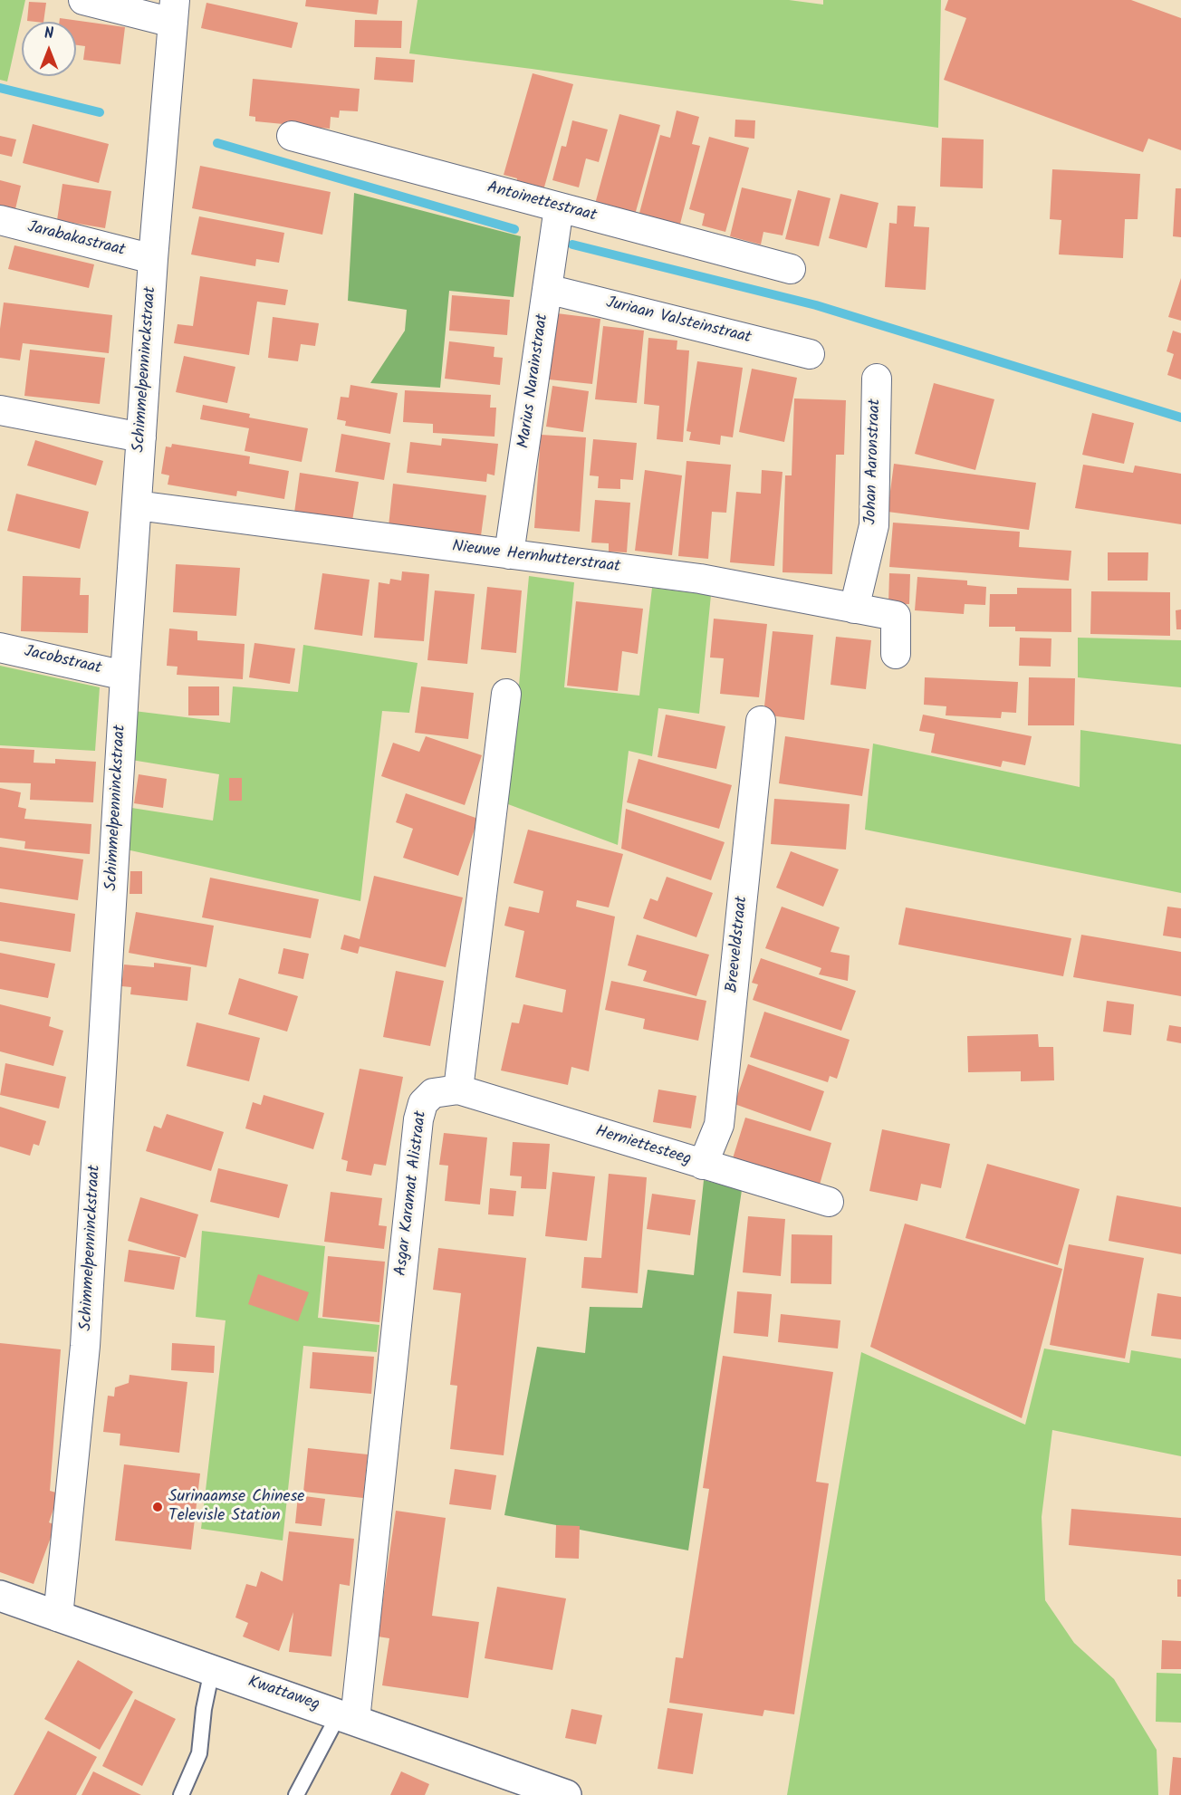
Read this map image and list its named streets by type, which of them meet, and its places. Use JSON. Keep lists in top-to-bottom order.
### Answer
{
  "streets": {
    "main road": ["Kwattaweg"],
    "street": [
      "Antoinettestraat",
      "Jarabakastraat",
      "Juriaan Valsteinstraat",
      "Schimmelpenninckstraat",
      "Marius Narainstraat",
      "Johan Aaronstraat",
      "Nieuwe Hernhutterstraat",
      "Jacobstraat",
      "Breeveldstraat",
      "Herniettesteeg",
      "Asgar Karamat Alistraat"
    ]
  },
  "crossings": [
    ["Antoinettestraat", "Marius Narainstraat"],
    ["Jarabakastraat", "Schimmelpenninckstraat"],
    ["Juriaan Valsteinstraat", "Marius Narainstraat"],
    ["Schimmelpenninckstraat", "Nieuwe Hernhutterstraat"],
    ["Schimmelpenninckstraat", "Jacobstraat"],
    ["Schimmelpenninckstraat", "Kwattaweg"],
    ["Marius Narainstraat", "Nieuwe Hernhutterstraat"],
    ["Johan Aaronstraat", "Nieuwe Hernhutterstraat"],
    ["Breeveldstraat", "Herniettesteeg"],
    ["Herniettesteeg", "Asgar Karamat Alistraat"],
    ["Asgar Karamat Alistraat", "Kwattaweg"]
  ],
  "places": ["Surinaamse Chinese Televisle Station"],
  "north": "top"
}
